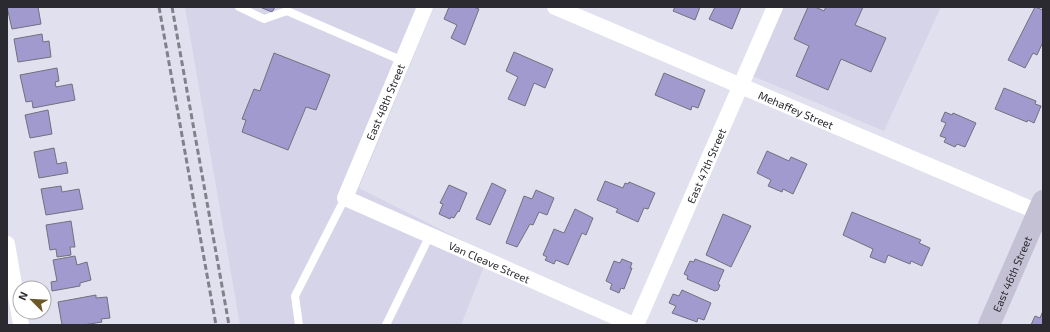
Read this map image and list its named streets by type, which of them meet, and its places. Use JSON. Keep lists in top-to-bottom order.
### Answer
{
  "streets": {
    "street": [
      "East 48th Street",
      "Mehaffey Street",
      "East 47th Street",
      "Van Cleave Street",
      "East 46th Street"
    ]
  },
  "crossings": [
    ["East 48th Street", "Van Cleave Street"],
    ["Mehaffey Street", "East 47th Street"],
    ["Mehaffey Street", "East 46th Street"],
    ["East 47th Street", "Van Cleave Street"]
  ],
  "north": "top left"
}
